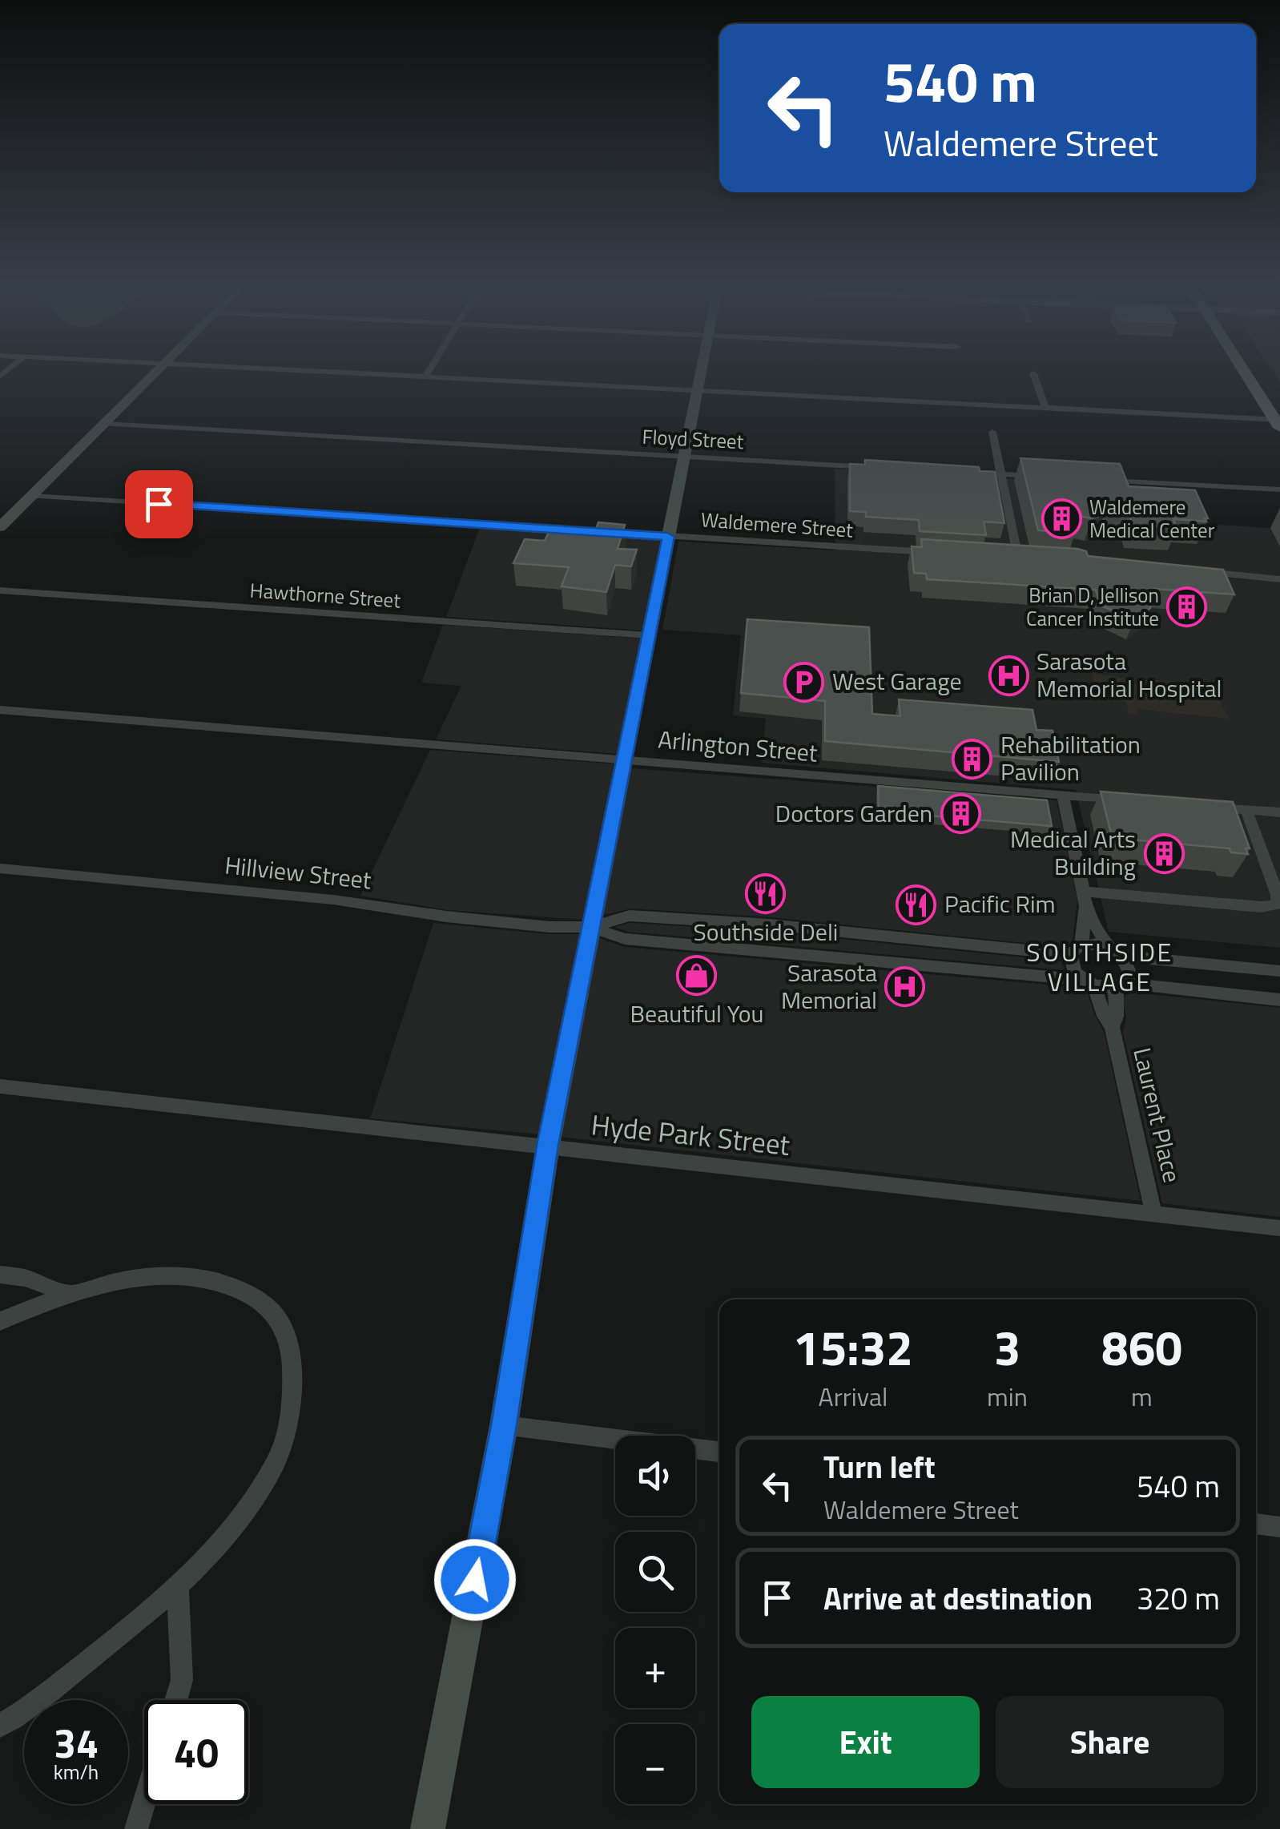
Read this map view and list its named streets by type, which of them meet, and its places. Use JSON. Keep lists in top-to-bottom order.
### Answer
{
  "streets": {
    "street": [
      "Floyd Street",
      "Waldemere Street",
      "Hawthorne Street",
      "Arlington Street",
      "Hillview Street",
      "Laurent Place",
      "Hyde Park Street"
    ]
  },
  "crossings": [
    ["Arlington Street", "Laurent Place"],
    ["Hillview Street", "Laurent Place"],
    ["Laurent Place", "Hyde Park Street"]
  ],
  "districts": ["SOUTHSIDE VILLAGE"],
  "places": {
    "building": [
      "Waldemere Medical Center",
      "Brian D, Jellison Cancer Institute",
      "Rehabilitation Pavilion",
      "Doctors Garden",
      "Medical Arts Building"
    ],
    "hospital": ["Sarasota Memorial Hospital", "Sarasota Memorial"],
    "parking": ["West Garage"],
    "restaurant": ["Southside Deli", "Pacific Rim"],
    "shop": ["Beautiful You"]
  },
  "page": {
    "turn": ["540 m", "Waldemere Street"],
    "eta": [
      "15:32",
      "Arrival",
      "3",
      "min",
      "860",
      "m"
    ],
    "map_buttons": ["+", "−"],
    "list": [
      {
        "name": "Turn left",
        "note": "Waldemere Street",
        "value": "540 m"
      },
      {
        "name": "Arrive at destination",
        "value": "320 m"
      }
    ],
    "buttons": ["Exit", "Share"],
    "speed": "34 km/h",
    "limit": "40"
  }
}
